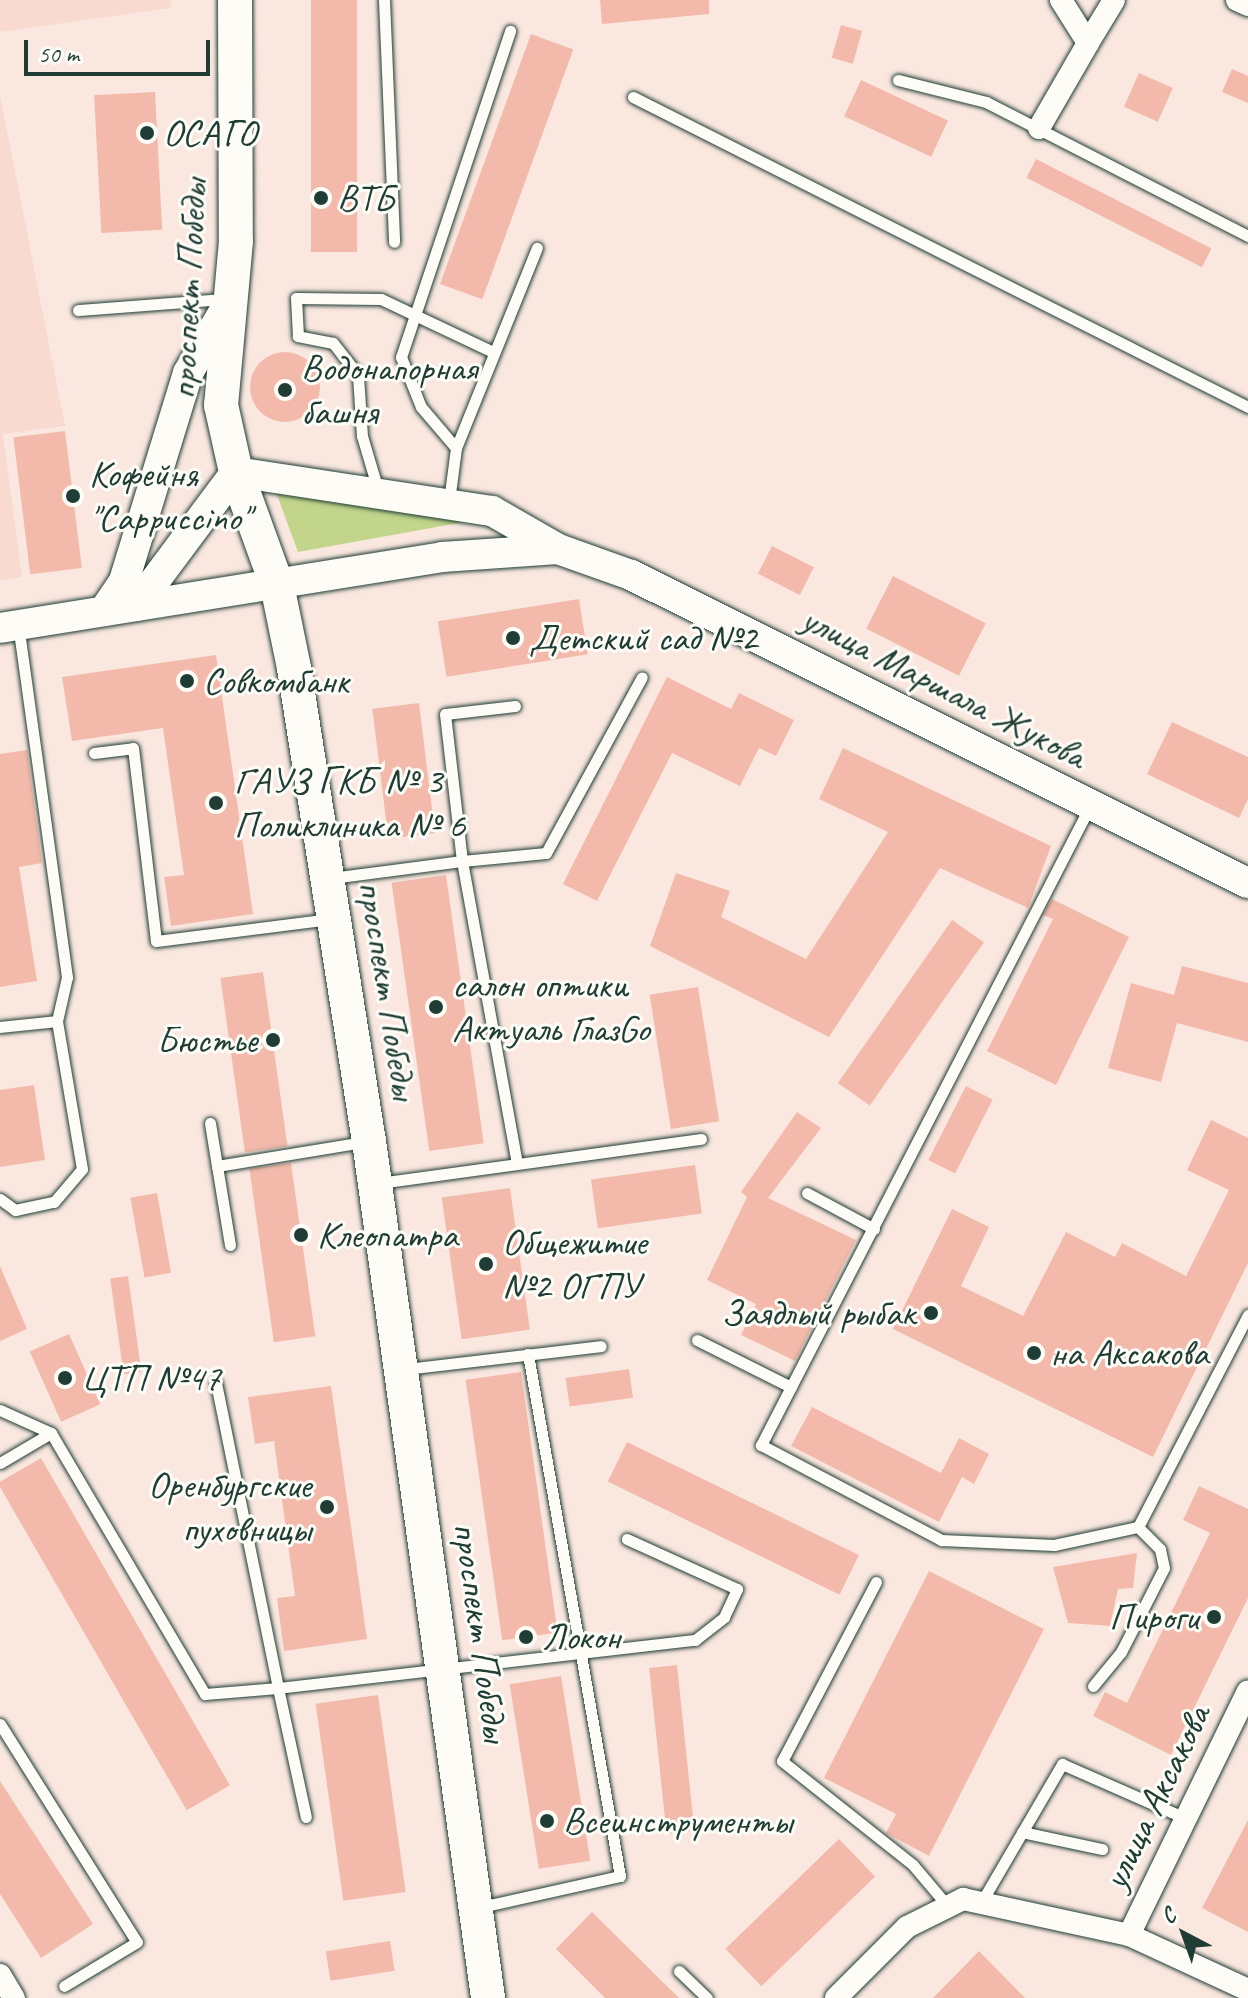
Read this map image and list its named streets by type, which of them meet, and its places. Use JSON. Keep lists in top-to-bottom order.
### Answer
{
  "streets": {
    "main road": ["проспект Победы", "улица Маршала Жукова"],
    "street": ["улица Аксакова"]
  },
  "crossings": [
    ["проспект Победы", "улица Маршала Жукова"]
  ],
  "places": [
    "ОСАГО",
    "ВТБ",
    "Водонапорная башня",
    "Кофейня \"Cappuccino\"",
    "Детский сад №2",
    "Совкомбанк",
    "ГАУЗ ГКБ № 3 Поликлиника № 6",
    "салон оптики Актуаль ГлазGo",
    "Бюстье",
    "Клеопатра",
    "Общежитие №2 ОГПУ",
    "Заядлый рыбак",
    "на Аксакова",
    "ЦТП №47",
    "Оренбургские пуховницы",
    "Пироги",
    "Локон",
    "Всеинструменты"
  ],
  "scale_bar": "50 m",
  "north": "top left"
}
